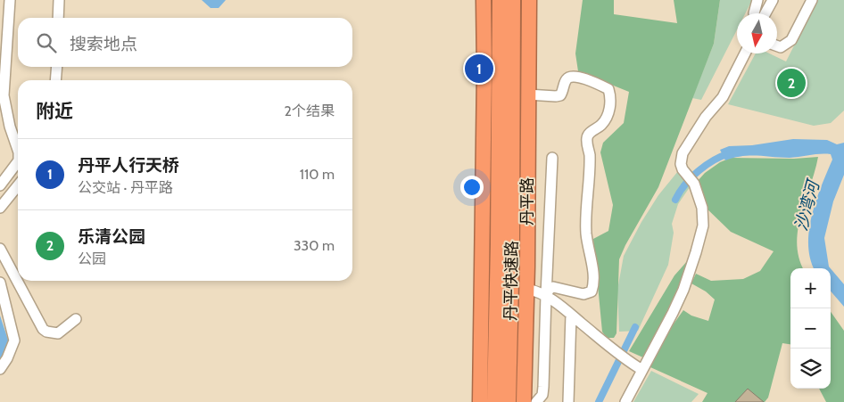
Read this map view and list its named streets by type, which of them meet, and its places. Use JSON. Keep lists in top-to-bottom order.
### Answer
{
  "streets": {
    "highway": ["丹平路", "丹平快速路"]
  },
  "water": ["沙湾河"],
  "north": "bottom",
  "page": {
    "search": "搜索地点",
    "pins": ["1", "2"],
    "heading": ["附近", "2个结果"],
    "list": [
      {
        "mark": "1",
        "name": "丹平人行天桥",
        "note": "公交站 · 丹平路",
        "value": "110 m"
      },
      {
        "mark": "2",
        "name": "乐清公园",
        "note": "公园",
        "value": "330 m"
      }
    ],
    "map_buttons": ["+", "−"]
  }
}
